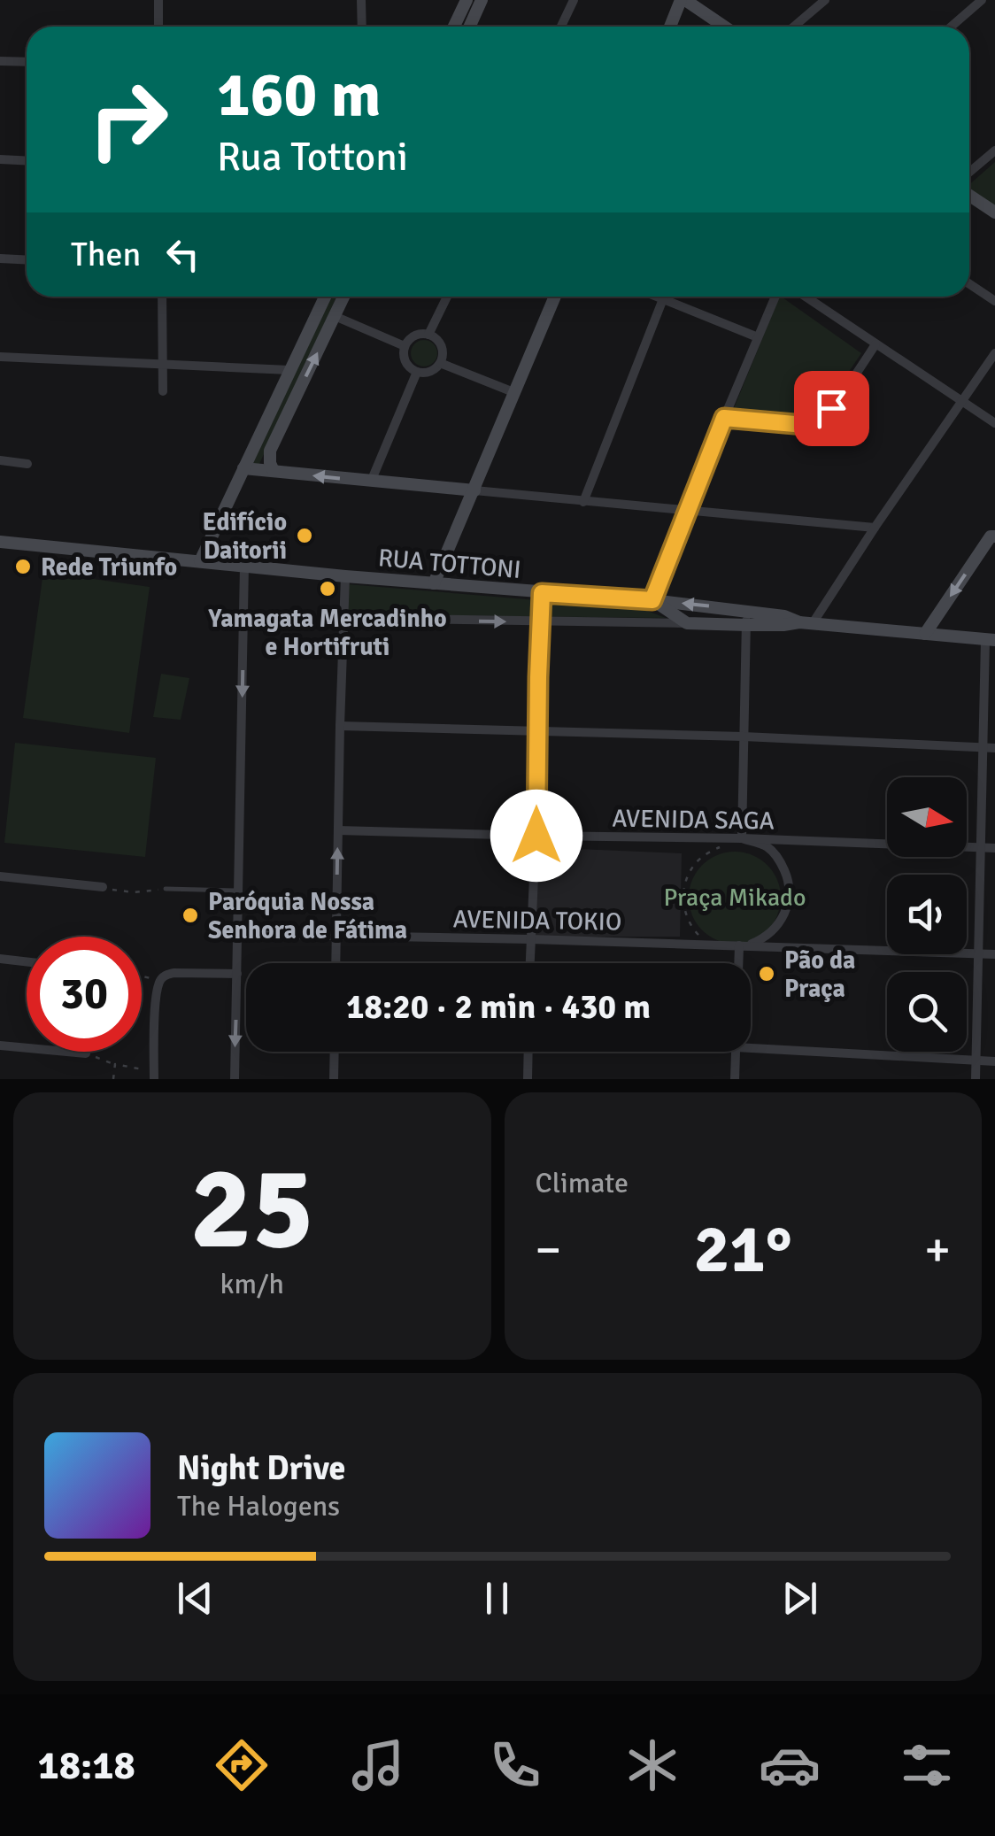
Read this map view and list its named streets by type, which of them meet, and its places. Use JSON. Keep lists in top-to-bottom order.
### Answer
{
  "streets": {
    "street": ["RUA TOTTONI", "AVENIDA SAGA", "AVENIDA TOKIO"]
  },
  "parks": ["Praça Mikado"],
  "places": [
    "Edifício Daitorii",
    "Rede Triunfo",
    "Yamagata Mercadinho e Hortifruti",
    "Paróquia Nossa Senhora de Fátima",
    "Pão da Praça"
  ],
  "north": "right",
  "page": {
    "turn": ["160 m", "Rua Tottoni"],
    "then": "Then",
    "limit": "30",
    "trip": "18:20 · 2 min · 430 m",
    "tile": [
      ["25", "km/h"],
      "Climate"
    ],
    "heat": ["−", "21°", "+"],
    "song": ["Night Drive", "The Halogens"],
    "tabs": "18:18"
  }
}
